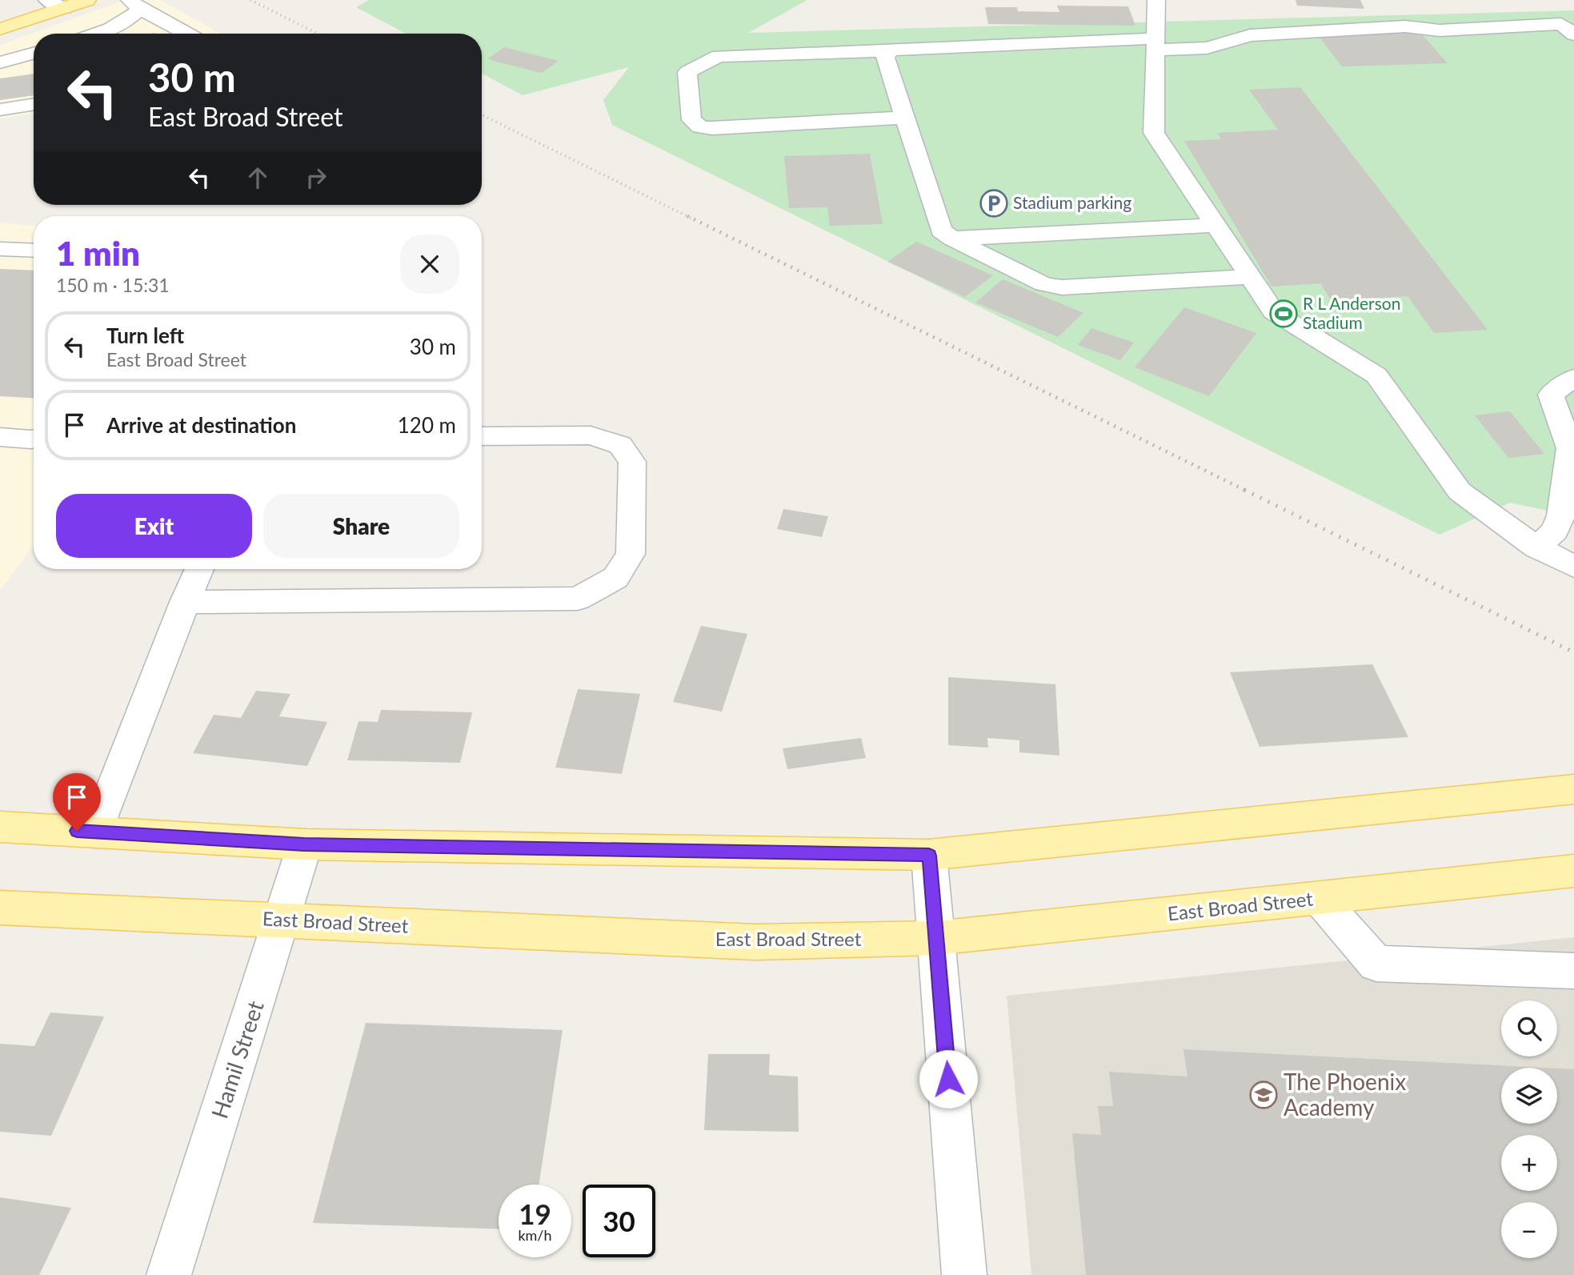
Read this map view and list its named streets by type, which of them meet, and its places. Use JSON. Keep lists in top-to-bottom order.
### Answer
{
  "streets": {
    "main road": ["East Broad Street"],
    "street": ["Hamil Street"]
  },
  "crossings": [
    ["East Broad Street", "Hamil Street"]
  ],
  "places": {
    "parking": ["Stadium parking"],
    "sports": ["R L Anderson Stadium"],
    "school or university": ["The Phoenix Academy"]
  },
  "page": {
    "turn": ["30 m", "East Broad Street"],
    "heading": ["1 min", "150 m · 15:31"],
    "list": [
      {
        "name": "Turn left",
        "note": "East Broad Street",
        "value": "30 m"
      },
      {
        "name": "Arrive at destination",
        "value": "120 m"
      }
    ],
    "buttons": ["Exit", "Share"],
    "map_buttons": ["+", "−"],
    "speed": "19 km/h",
    "limit": "30"
  }
}
